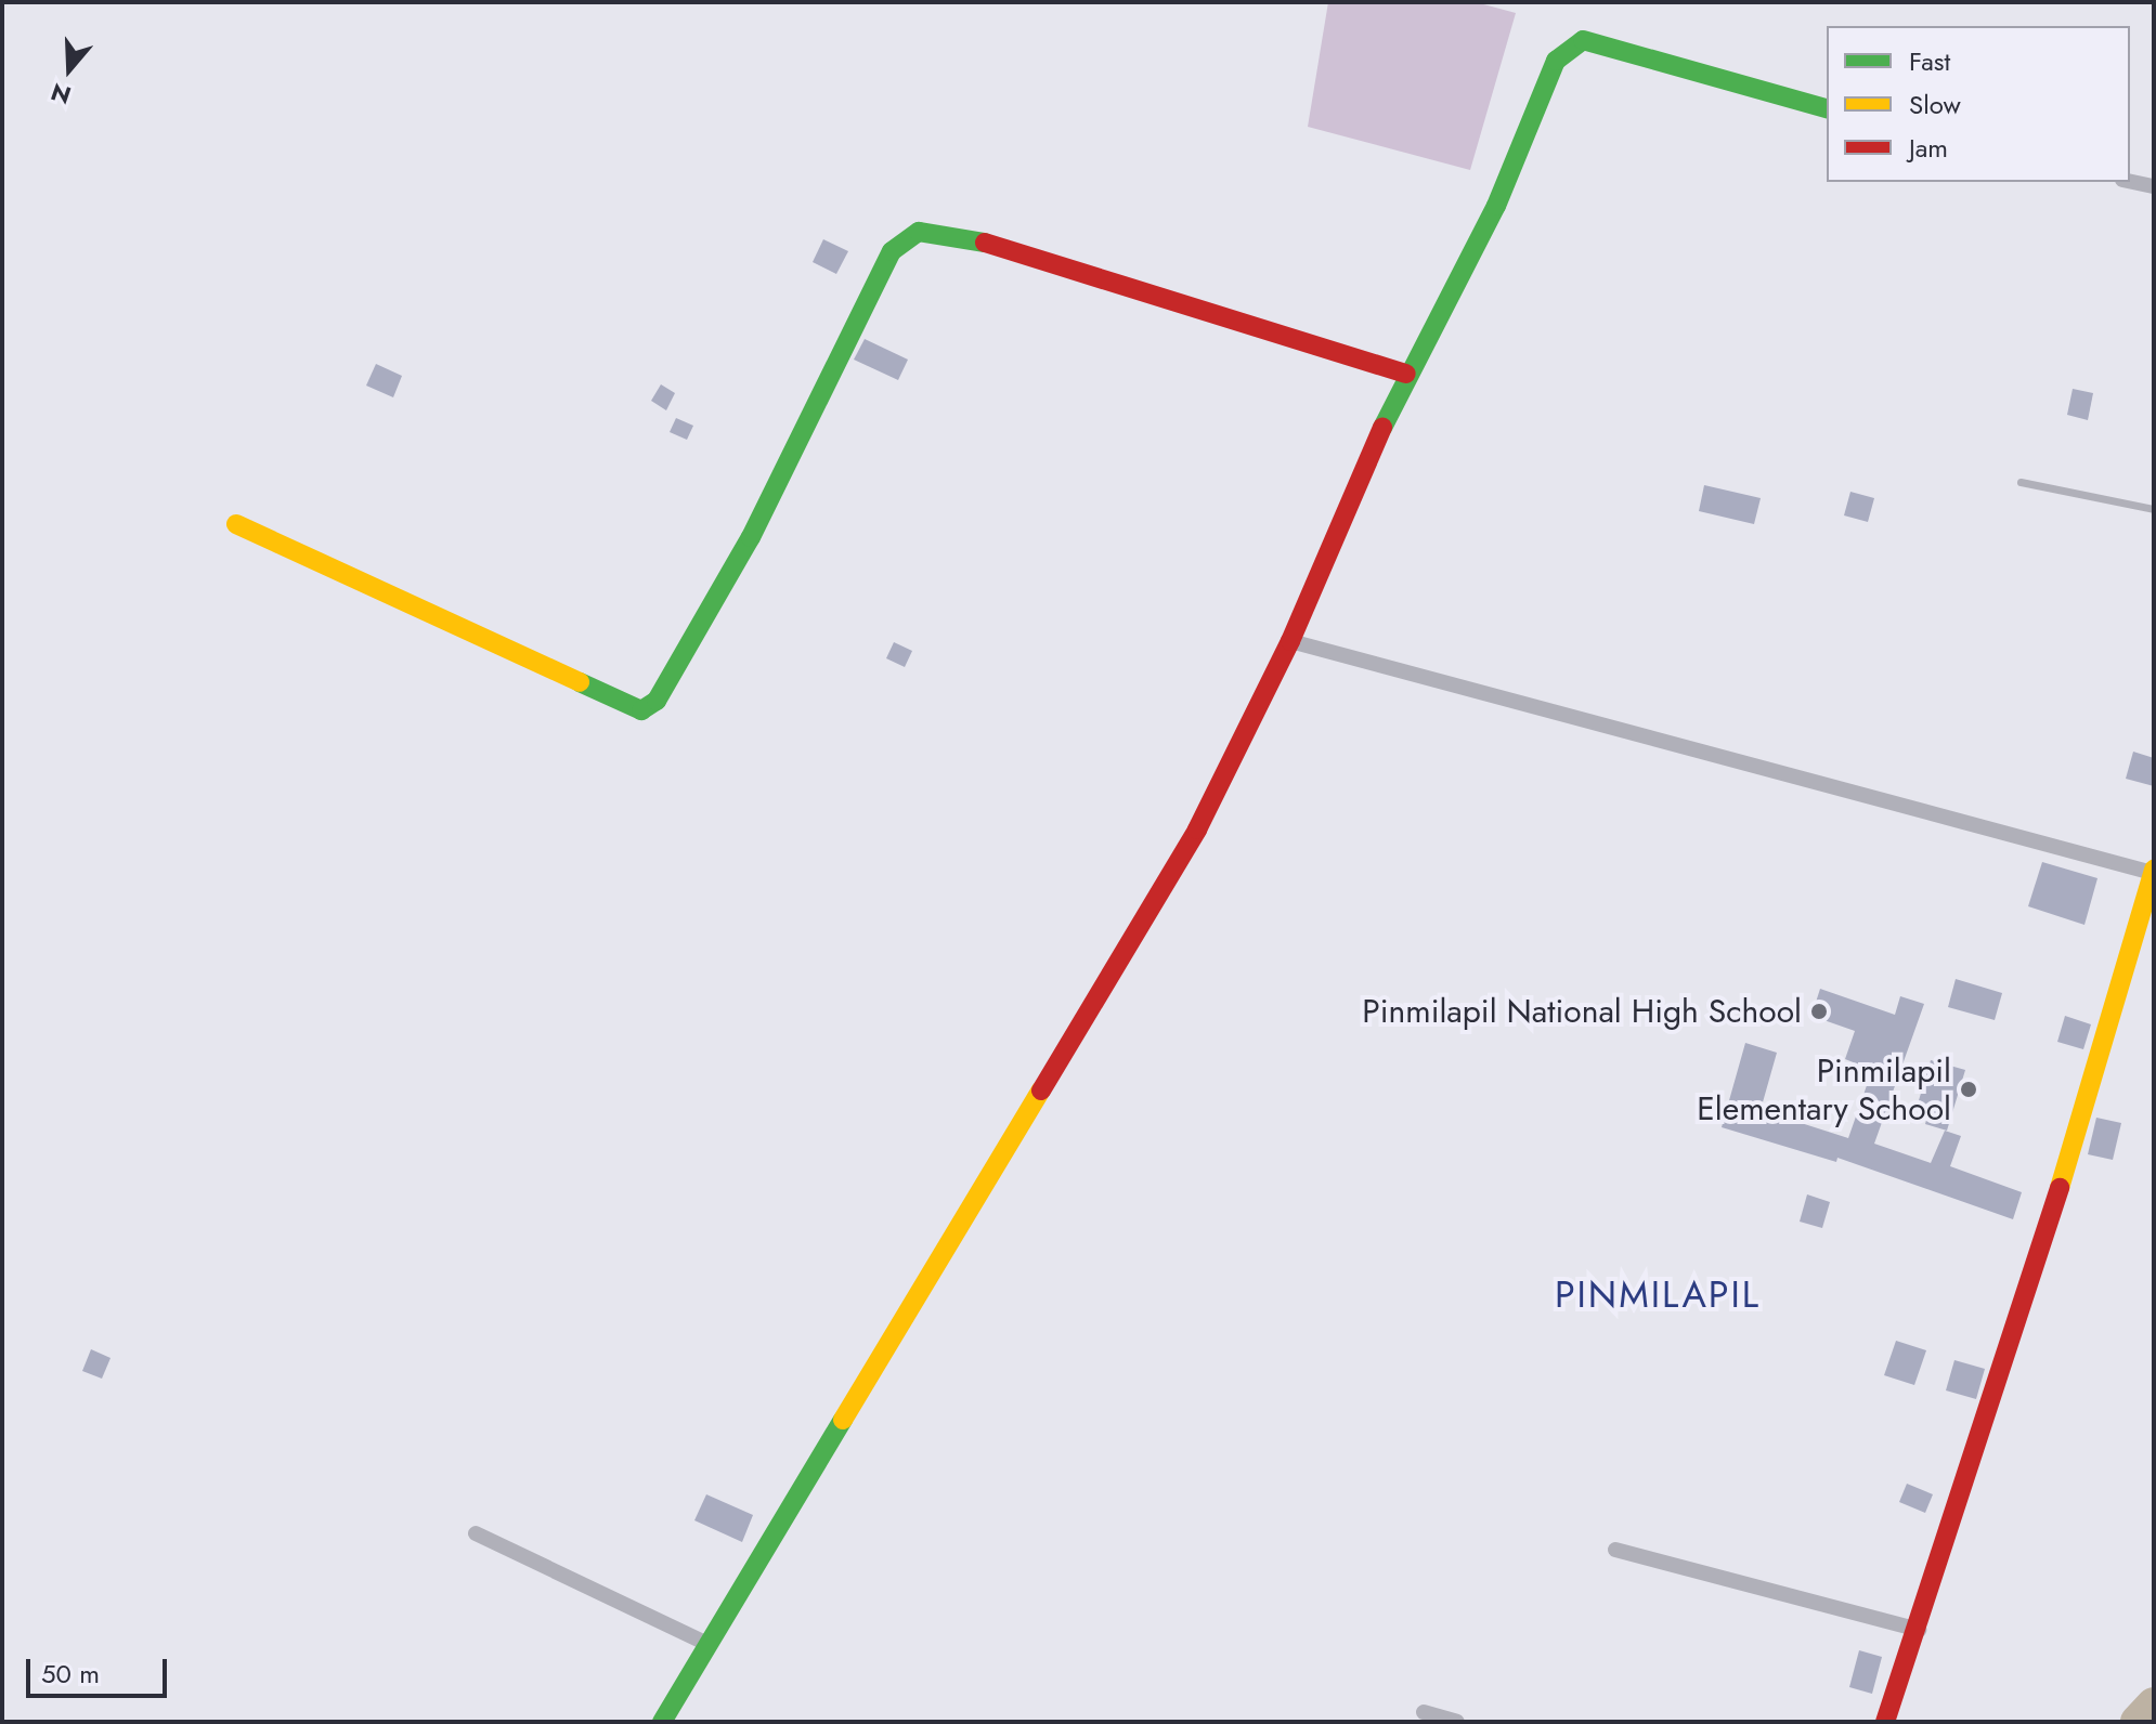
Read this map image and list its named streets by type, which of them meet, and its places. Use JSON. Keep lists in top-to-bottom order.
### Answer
{
  "districts": ["PINMILAPIL"],
  "places": ["Pinmilapil National High School", "Pinmilapil Elementary School"],
  "legend": ["Fast", "Slow", "Jam"],
  "scale_bar": "50 m",
  "north": "bottom"
}
